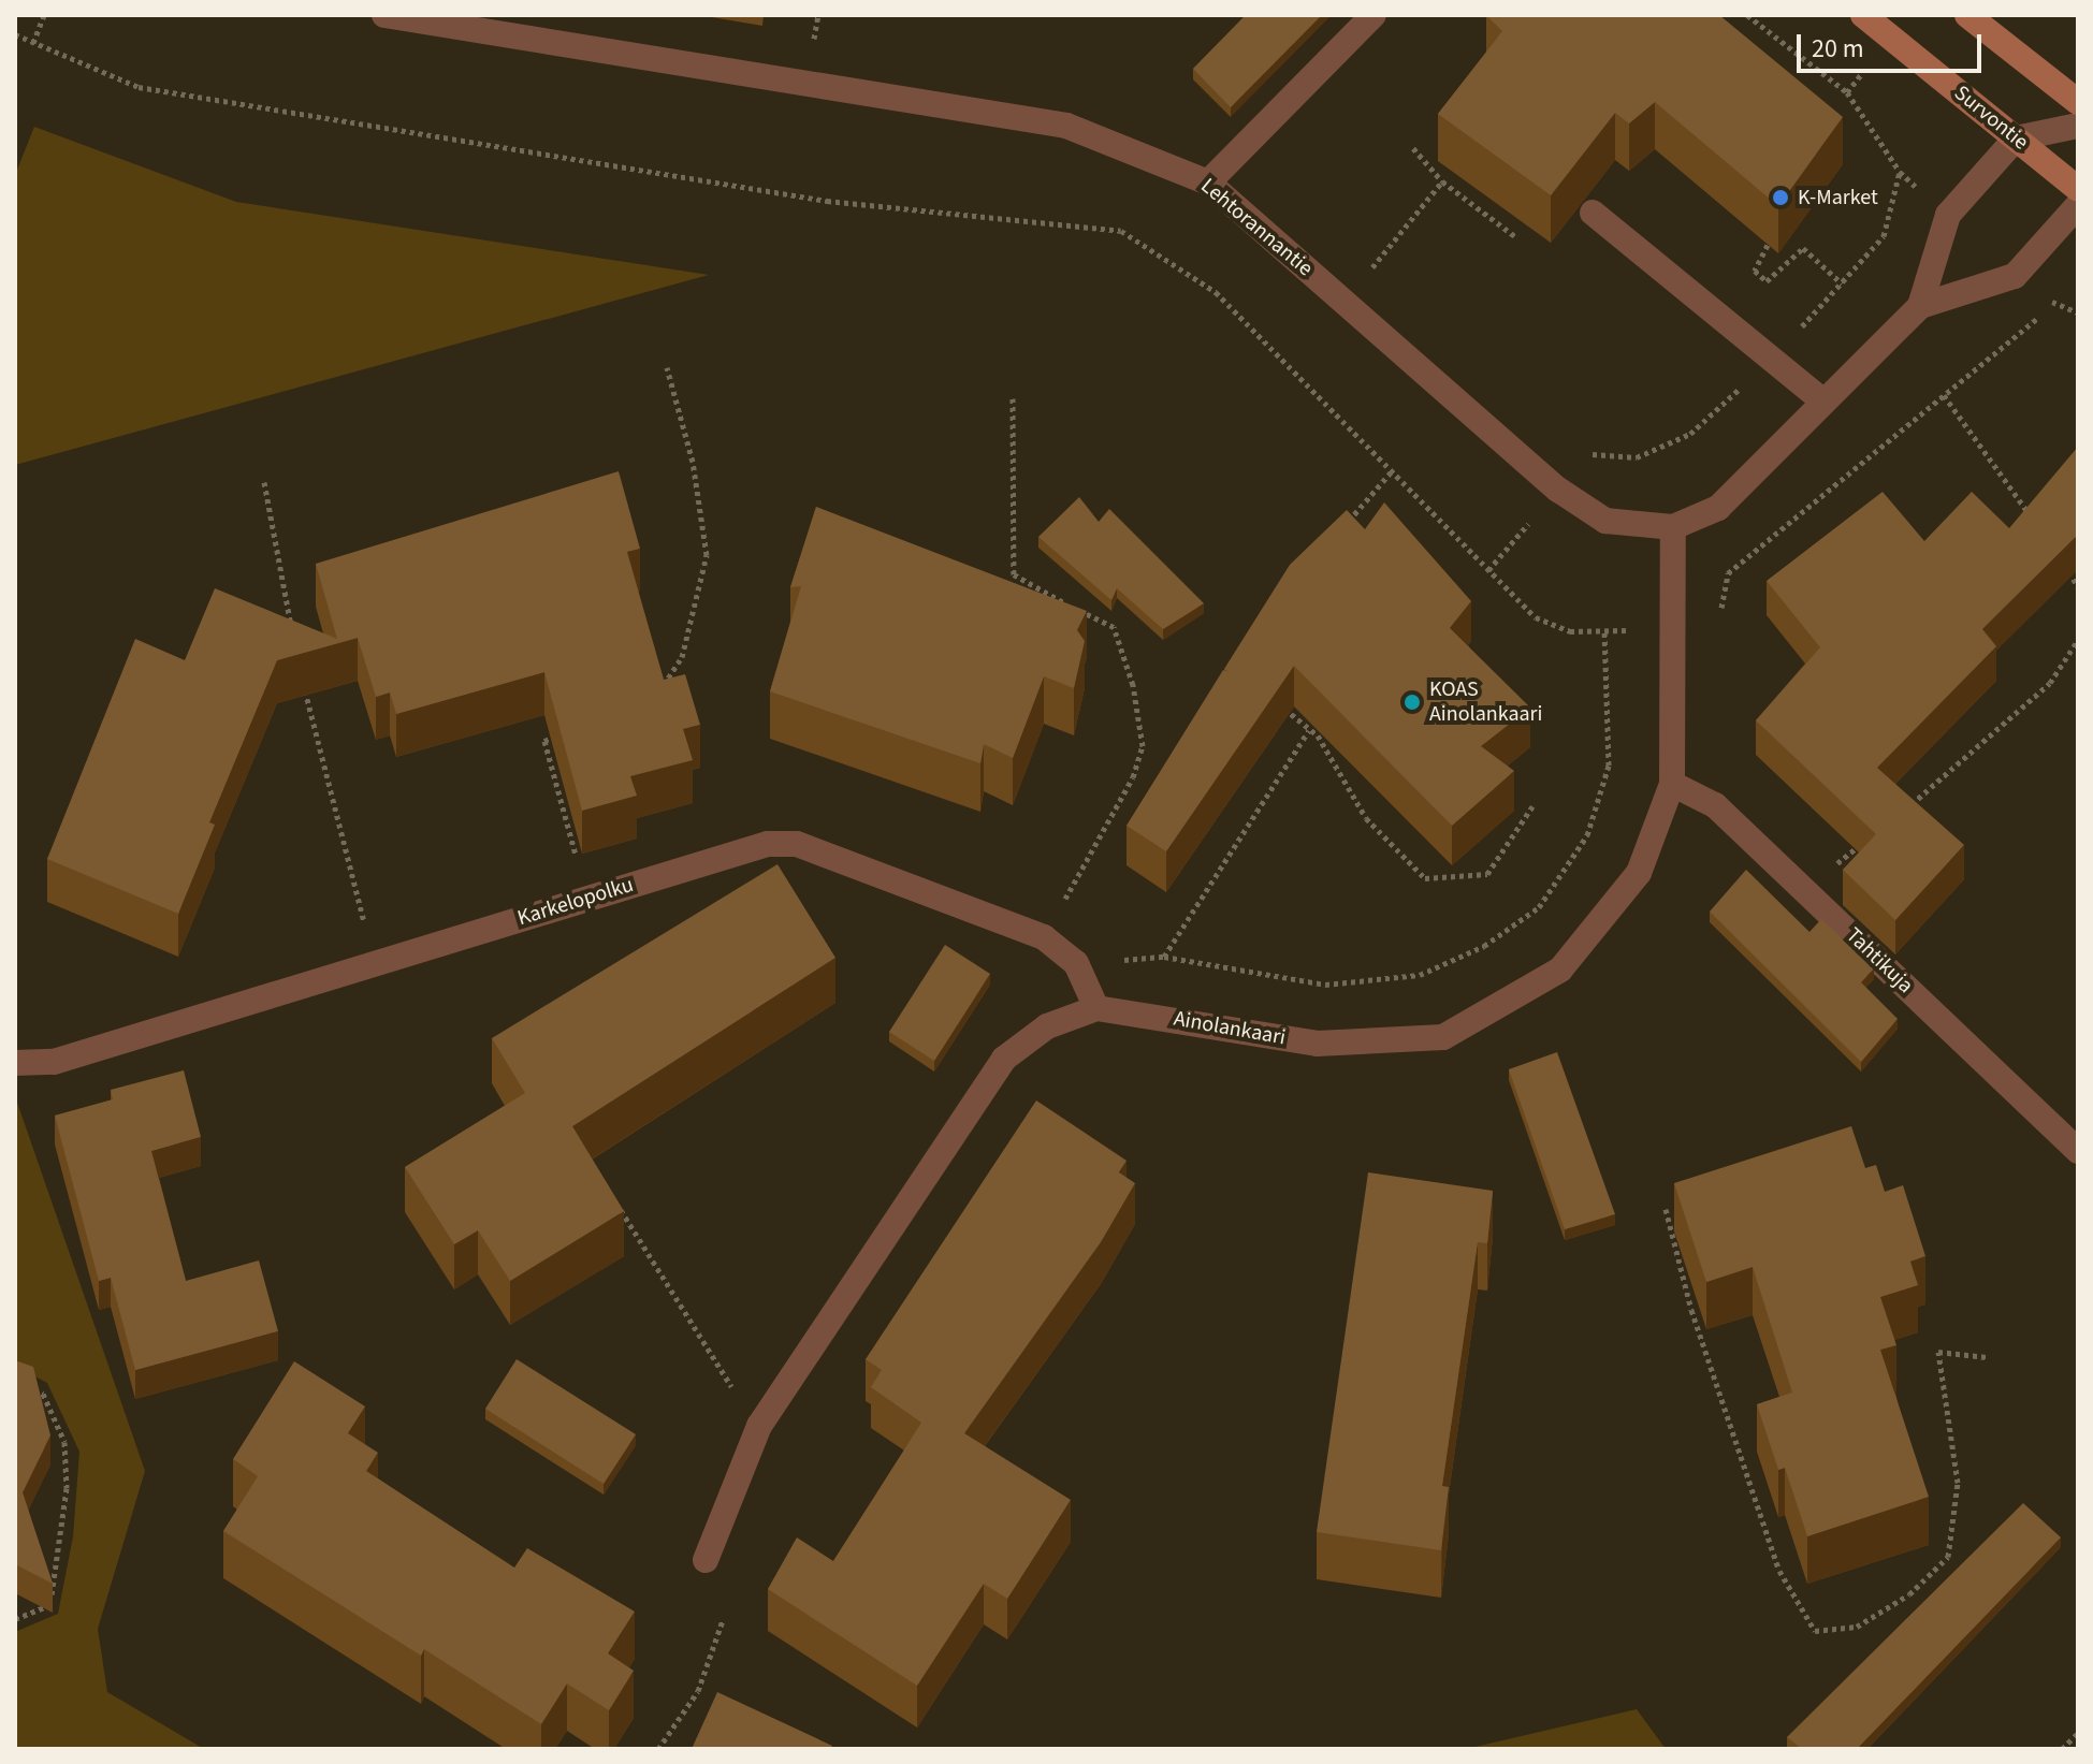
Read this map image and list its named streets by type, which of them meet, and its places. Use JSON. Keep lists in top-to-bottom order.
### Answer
{
  "streets": {
    "main road": ["Survontie"],
    "street": [
      "Lehtorannantie",
      "Karkelopolku",
      "Tahtikuja",
      "Ainolankaari"
    ]
  },
  "crossings": [
    ["Survontie", "Lehtorannantie"],
    ["Lehtorannantie", "Ainolankaari"],
    ["Karkelopolku", "Ainolankaari"],
    ["Tahtikuja", "Ainolankaari"]
  ],
  "places": ["K-Market", "KOAS Ainolankaari"],
  "scale_bar": "20 m"
}
